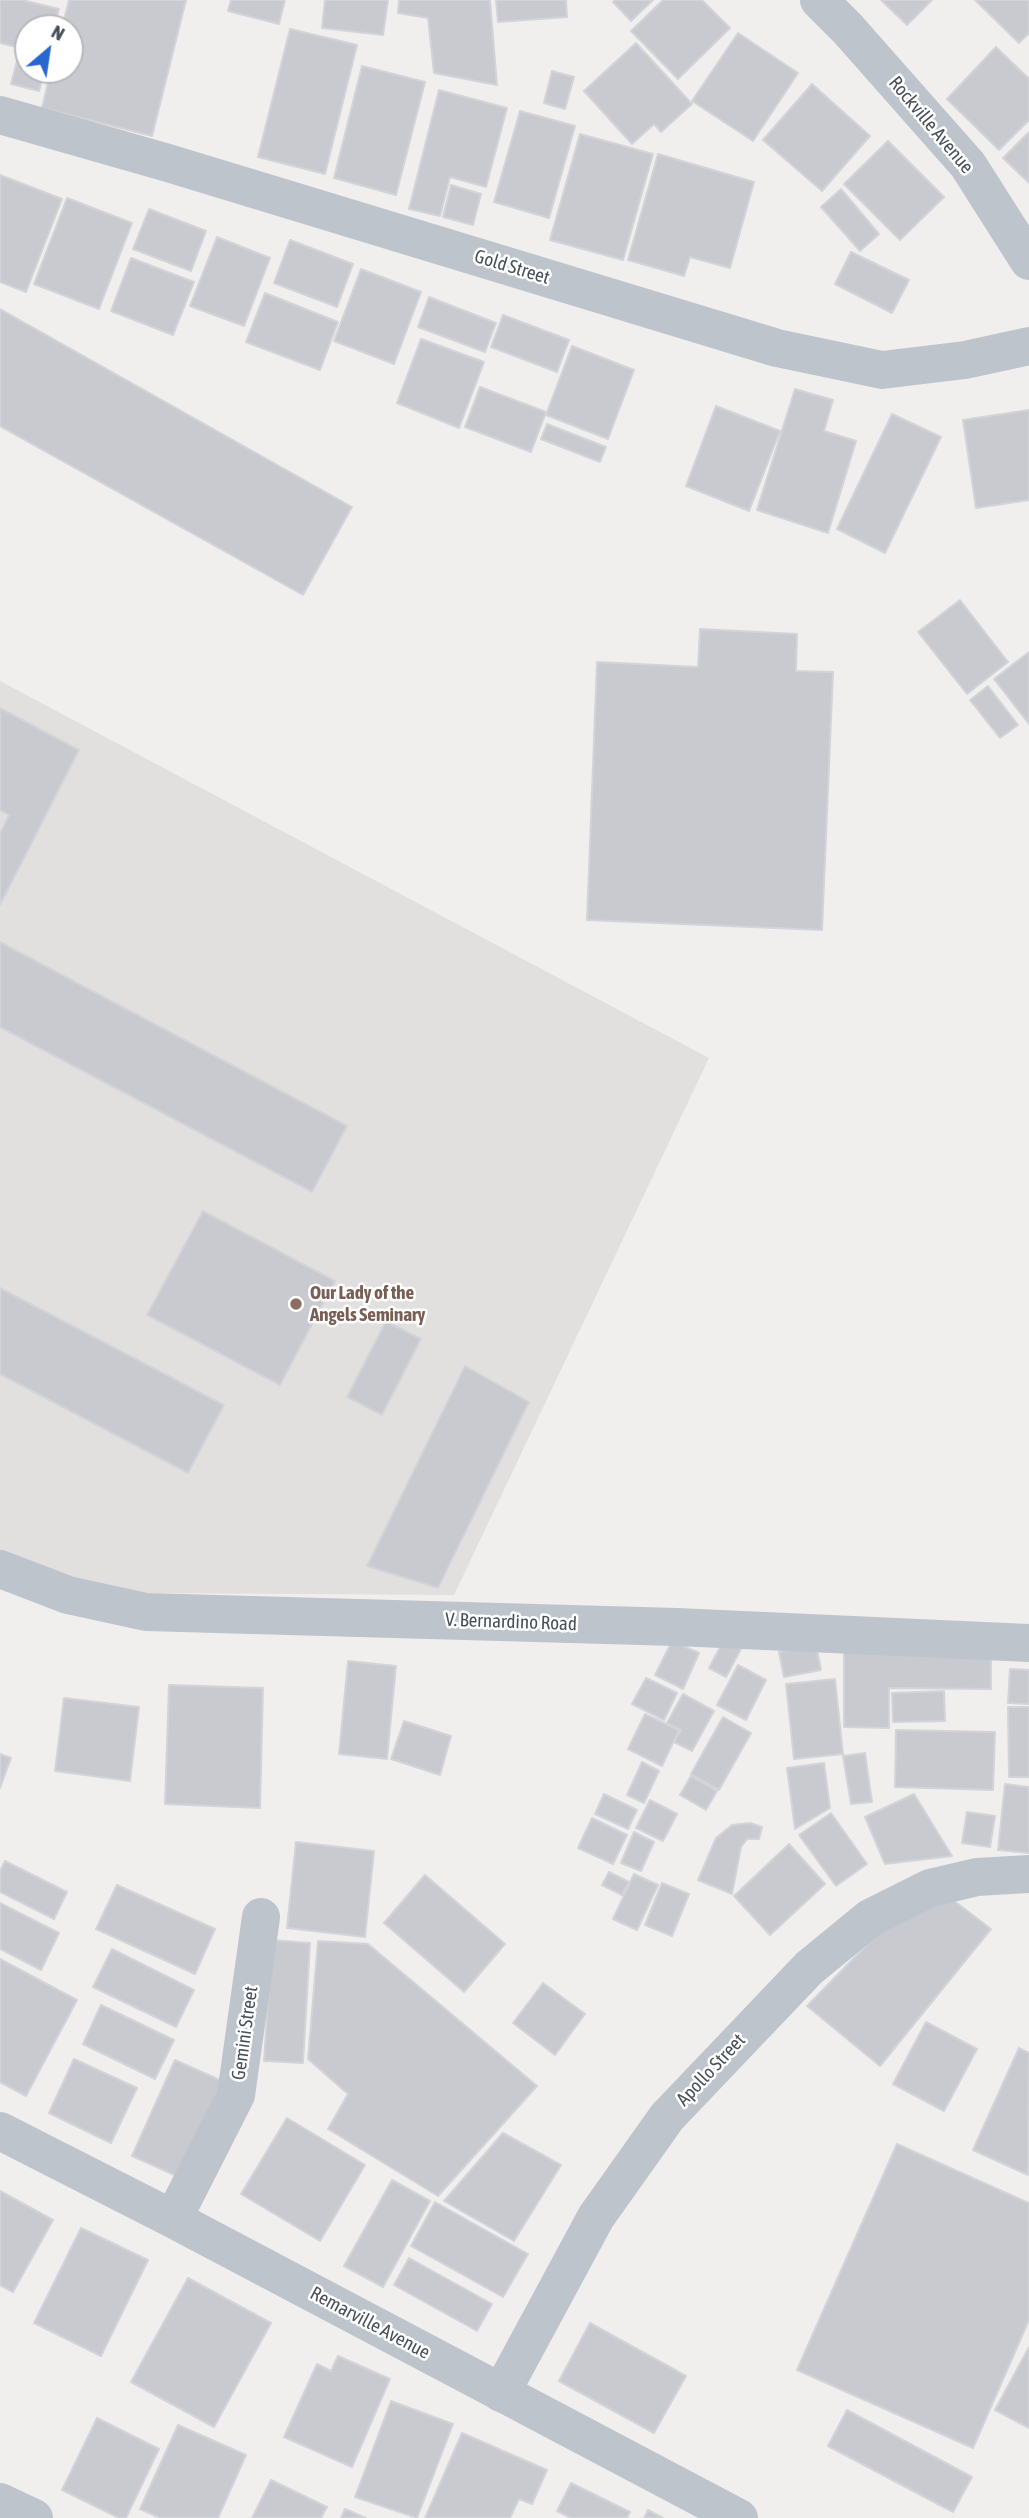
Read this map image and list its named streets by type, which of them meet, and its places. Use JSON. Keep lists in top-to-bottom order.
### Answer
{
  "streets": {
    "street": [
      "Rockville Avenue",
      "Gold Street",
      "V. Bernardino Road",
      "Gemini Street",
      "Apollo Street",
      "Remarville Avenue"
    ]
  },
  "crossings": [
    ["Gemini Street", "Remarville Avenue"],
    ["Apollo Street", "Remarville Avenue"]
  ],
  "places": ["Our Lady of the Angels Seminary"],
  "north": "top right"
}
